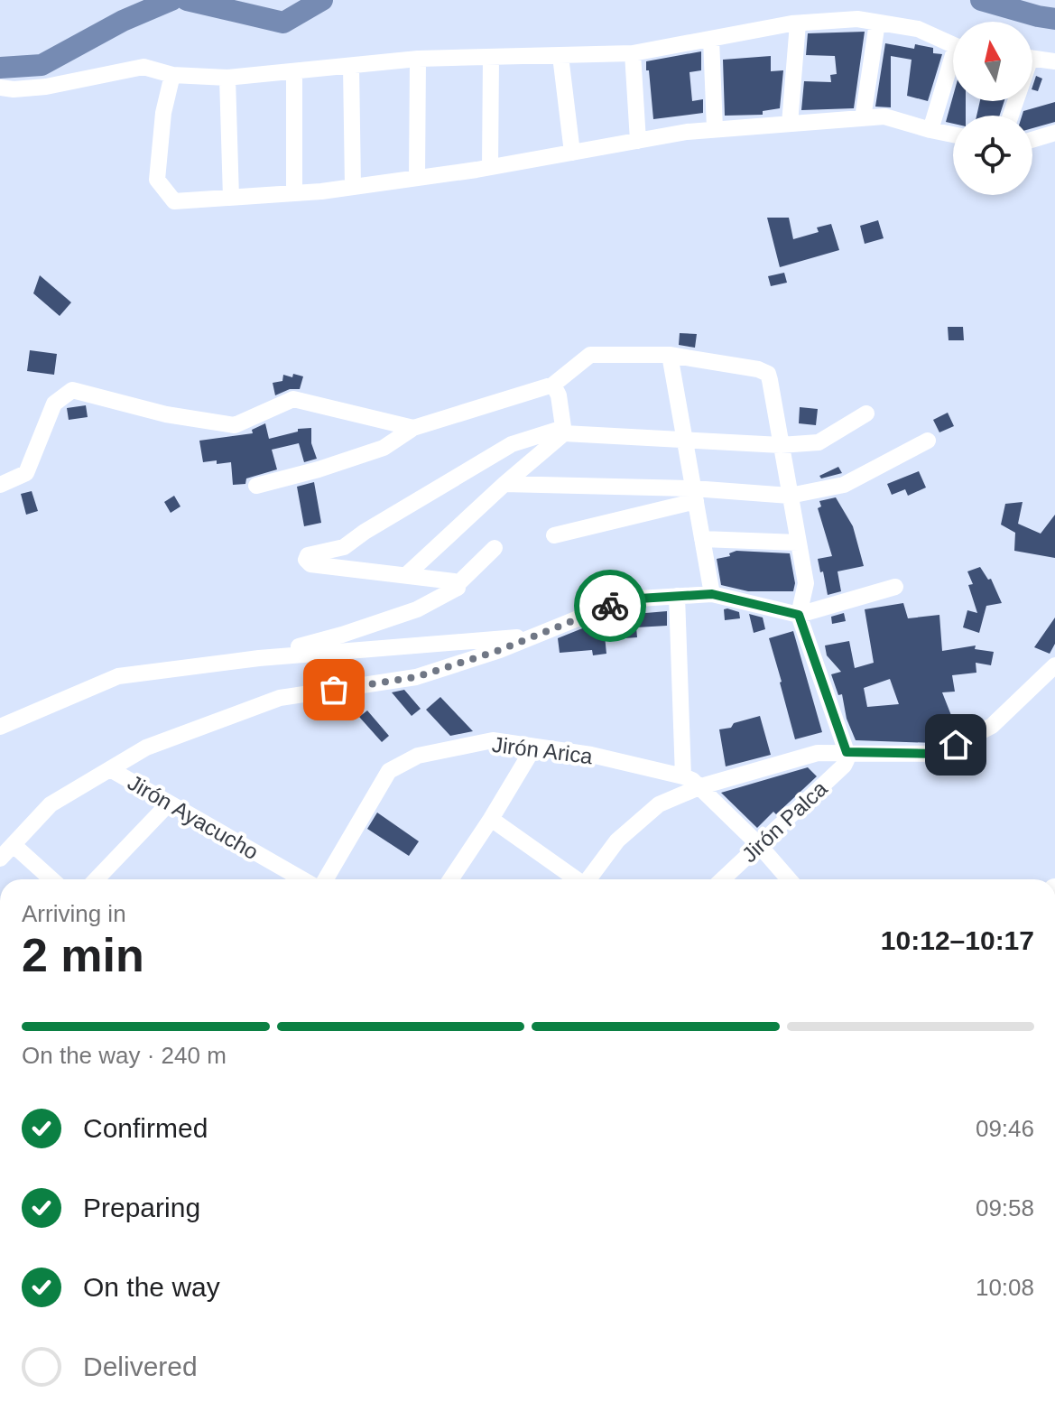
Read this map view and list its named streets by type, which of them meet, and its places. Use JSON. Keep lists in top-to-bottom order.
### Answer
{
  "streets": {
    "street": ["Jirón Arica", "Jirón Ayacucho", "Jirón Palca"]
  },
  "crossings": [
    ["Jirón Arica", "Jirón Palca"]
  ],
  "north": "top",
  "page": {
    "heading": ["2 min", "Arriving in", "10:12–10:17"],
    "bar": "On the way · 240 m",
    "list": [
      ["Confirmed", "09:46"],
      ["Preparing", "09:58"],
      ["On the way", "10:08"],
      "Delivered"
    ]
  }
}
